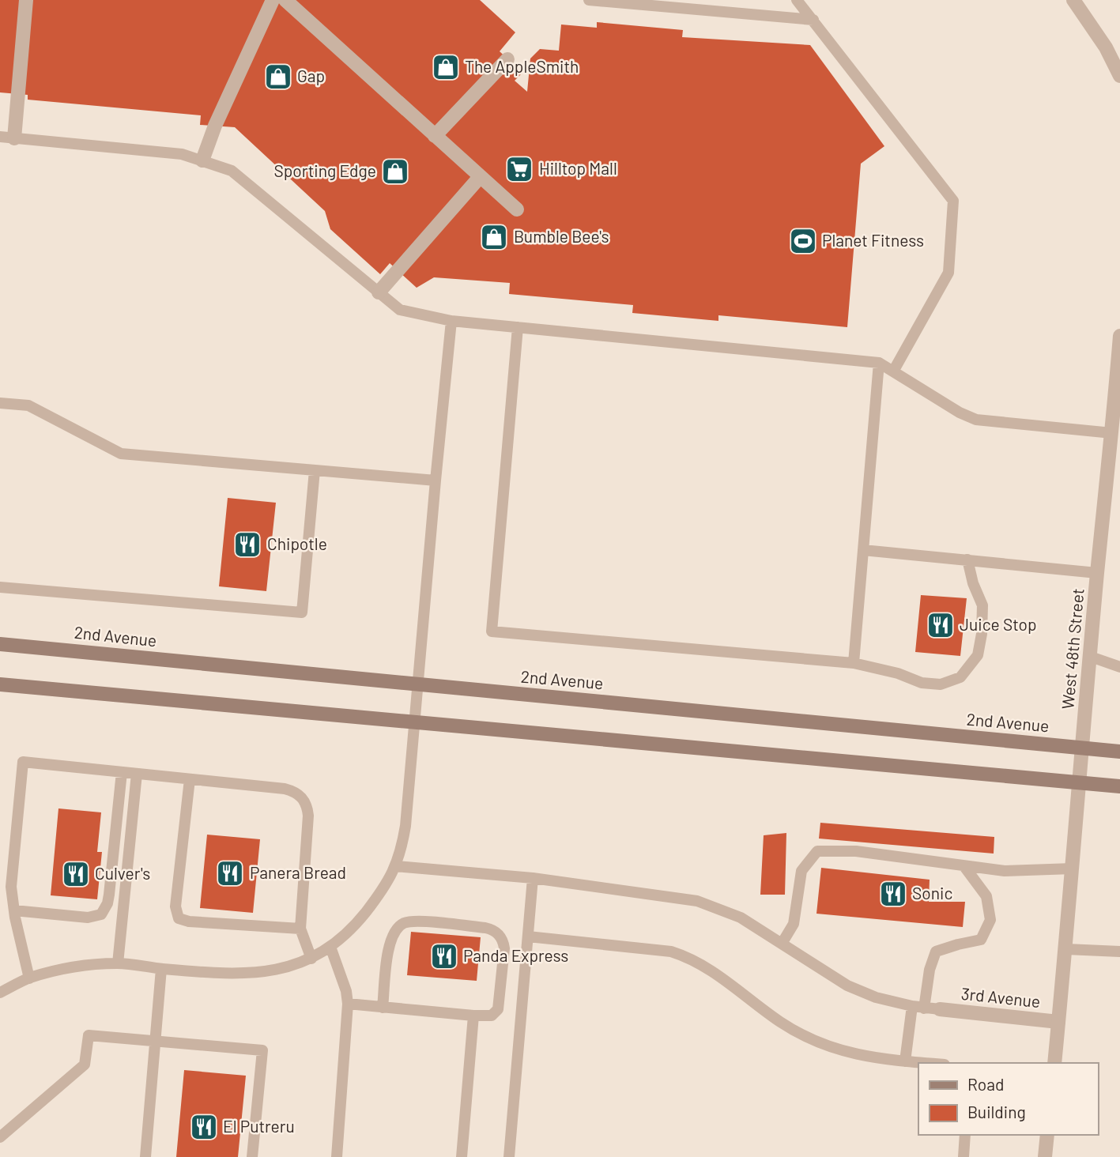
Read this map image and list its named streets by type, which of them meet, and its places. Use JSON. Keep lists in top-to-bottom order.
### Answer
{
  "streets": {
    "main road": ["2nd Avenue"],
    "street": ["West 48th Street", "3rd Avenue"]
  },
  "crossings": [
    ["2nd Avenue", "West 48th Street"],
    ["West 48th Street", "3rd Avenue"]
  ],
  "places": {
    "shop": [
      "The AppleSmith",
      "Gap",
      "Sporting Edge",
      "Bumble Bee's"
    ],
    "supermarket": ["Hilltop Mall"],
    "sports": ["Planet Fitness"],
    "restaurant": [
      "Chipotle",
      "Juice Stop",
      "Panera Bread",
      "Culver's",
      "Sonic",
      "Panda Express",
      "El Putreru"
    ]
  },
  "legend": ["Road", "Building"]
}
